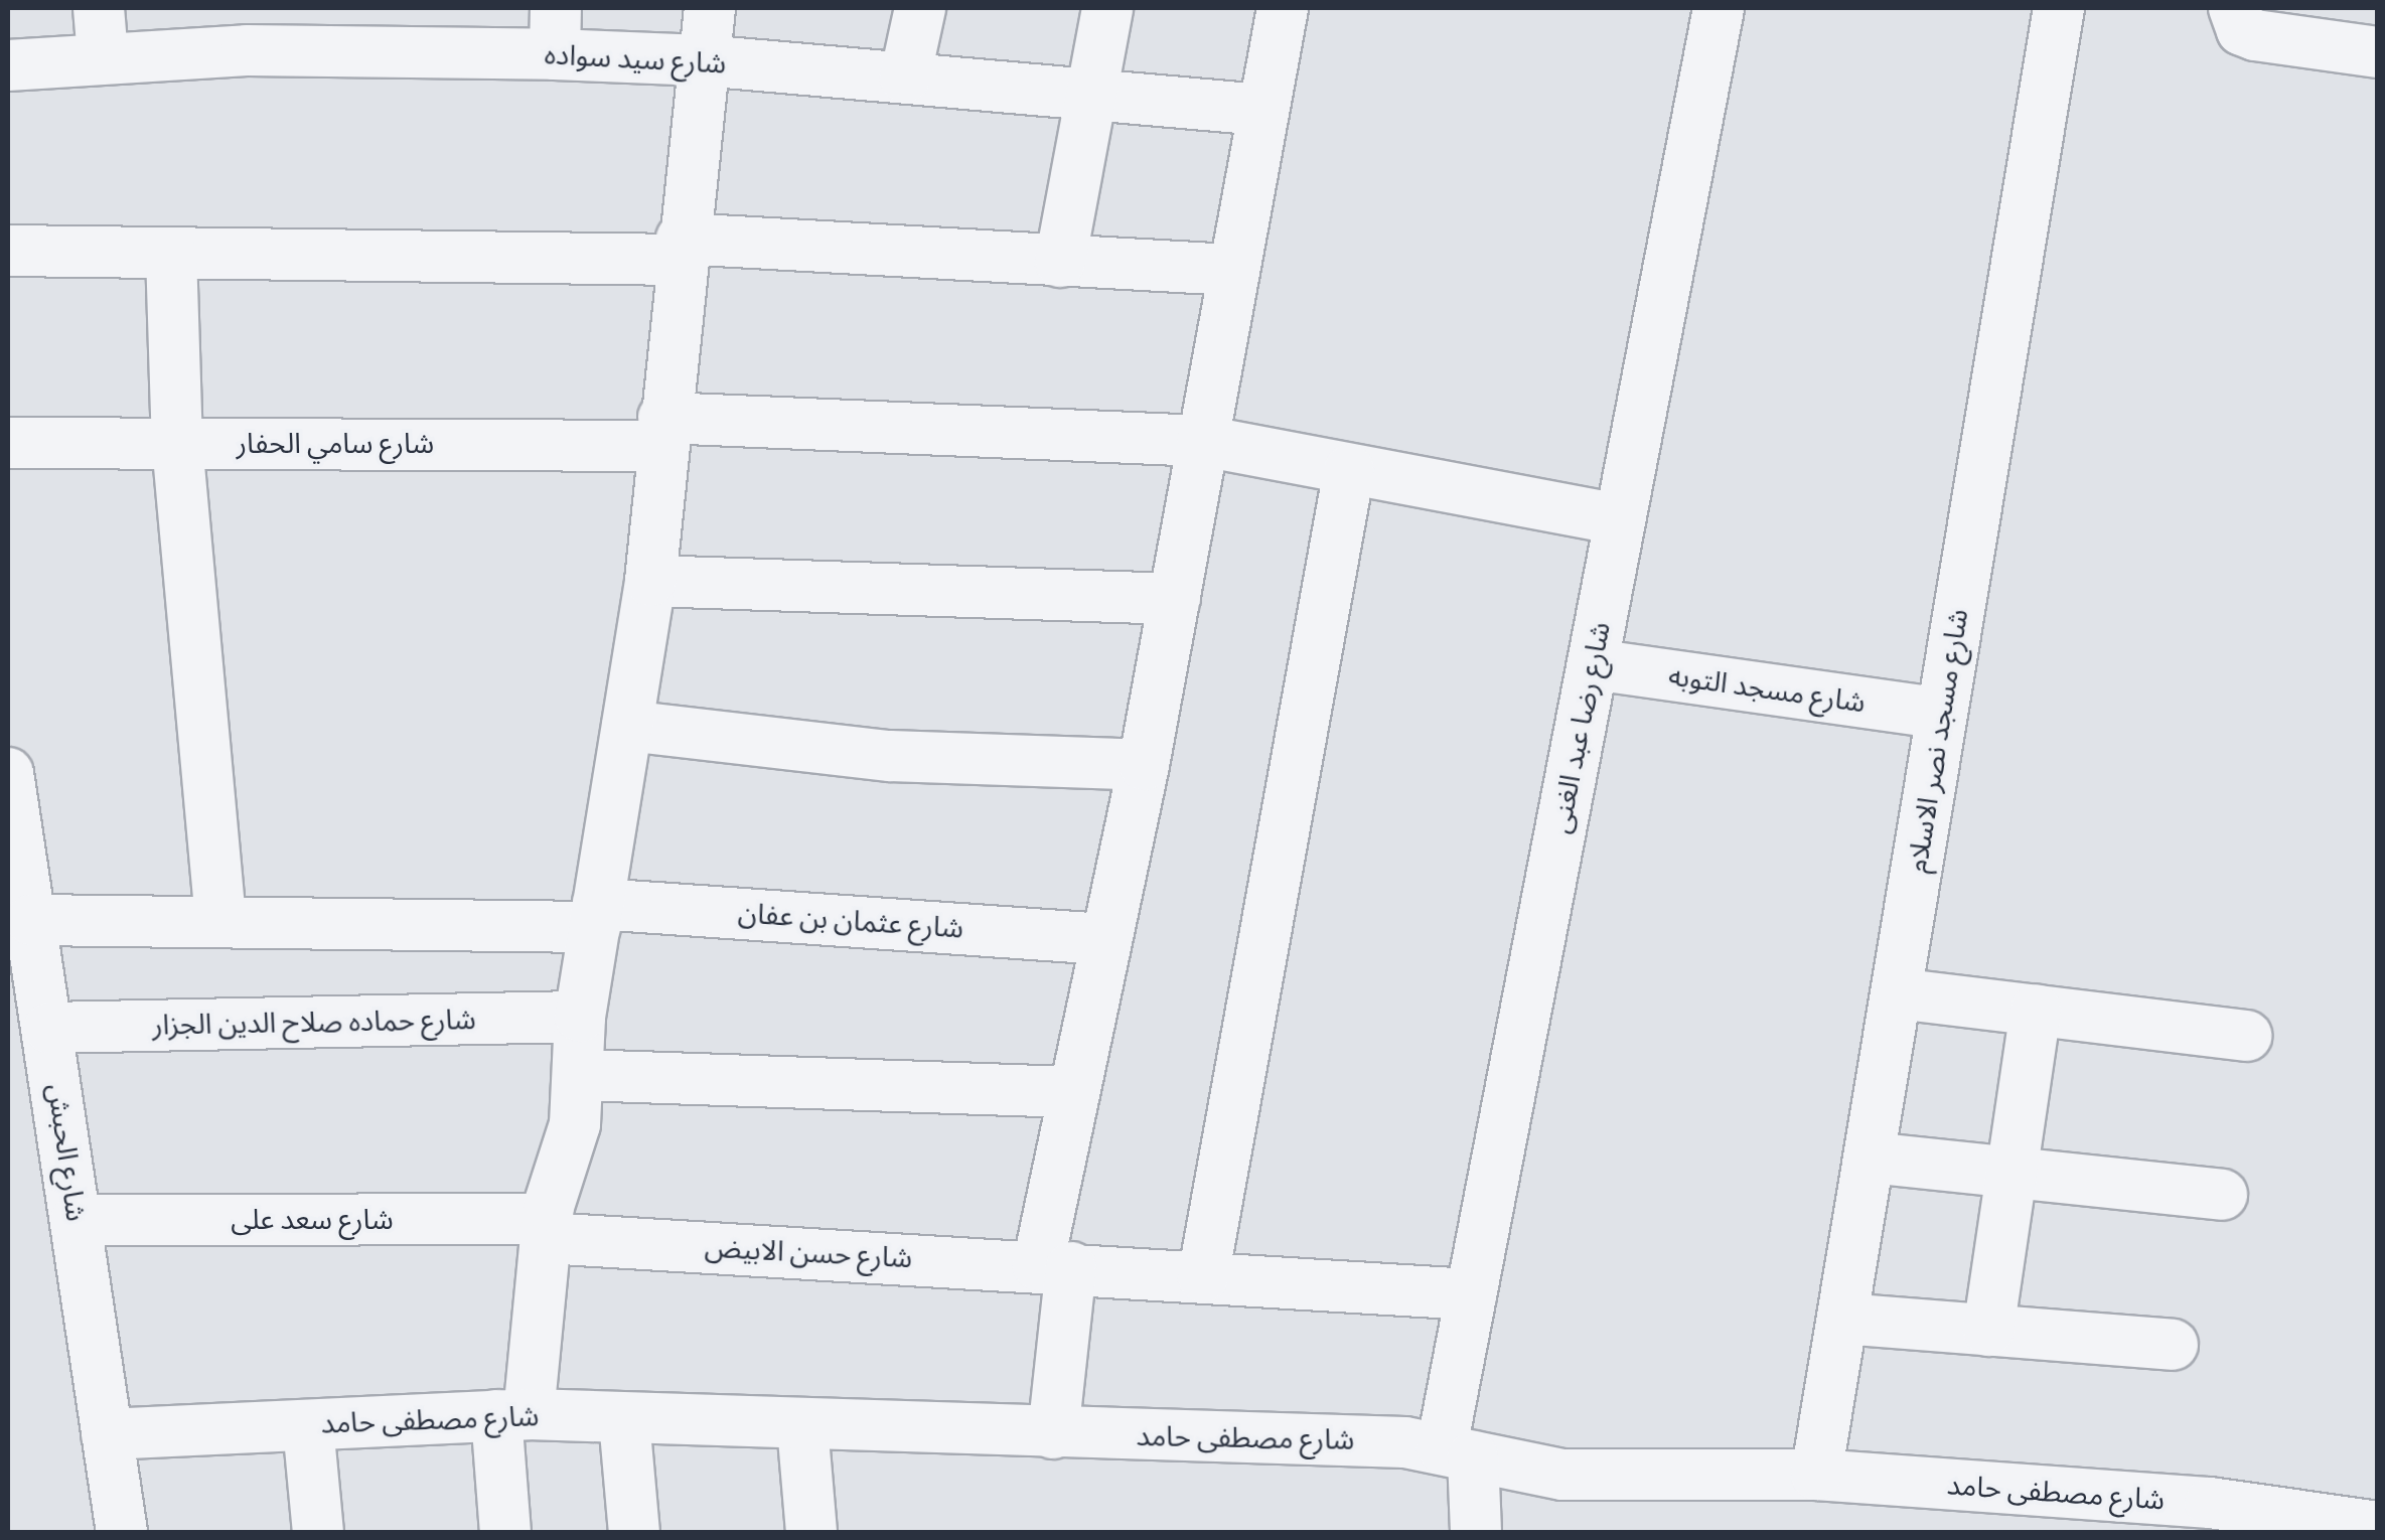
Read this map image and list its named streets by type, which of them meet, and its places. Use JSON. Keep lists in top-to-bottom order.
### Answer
{
  "streets": {
    "street": [
      "شارع سيد سواده",
      "شارع سامي الحفار",
      "شارع مسجد التوبه",
      "شارع رضا عبد الغنى",
      "شارع مسجد نصر الاسلام",
      "شارع عثمان بن عفان",
      "شارع حماده صلاح الدين الجزار",
      "شارع الحبش",
      "شارع سعد على",
      "شارع حسن الابيض",
      "شارع مصطفى حامد"
    ]
  },
  "crossings": [
    ["شارع سامي الحفار", "شارع رضا عبد الغنى"],
    ["شارع مسجد التوبه", "شارع رضا عبد الغنى"],
    ["شارع مسجد التوبه", "شارع مسجد نصر الاسلام"],
    ["شارع رضا عبد الغنى", "شارع حسن الابيض"],
    ["شارع رضا عبد الغنى", "شارع مصطفى حامد"],
    ["شارع مسجد نصر الاسلام", "شارع مصطفى حامد"],
    ["شارع عثمان بن عفان", "شارع الحبش"],
    ["شارع حماده صلاح الدين الجزار", "شارع الحبش"],
    ["شارع الحبش", "شارع سعد على"],
    ["شارع الحبش", "شارع مصطفى حامد"],
    ["شارع سعد على", "شارع حسن الابيض"]
  ]
}
